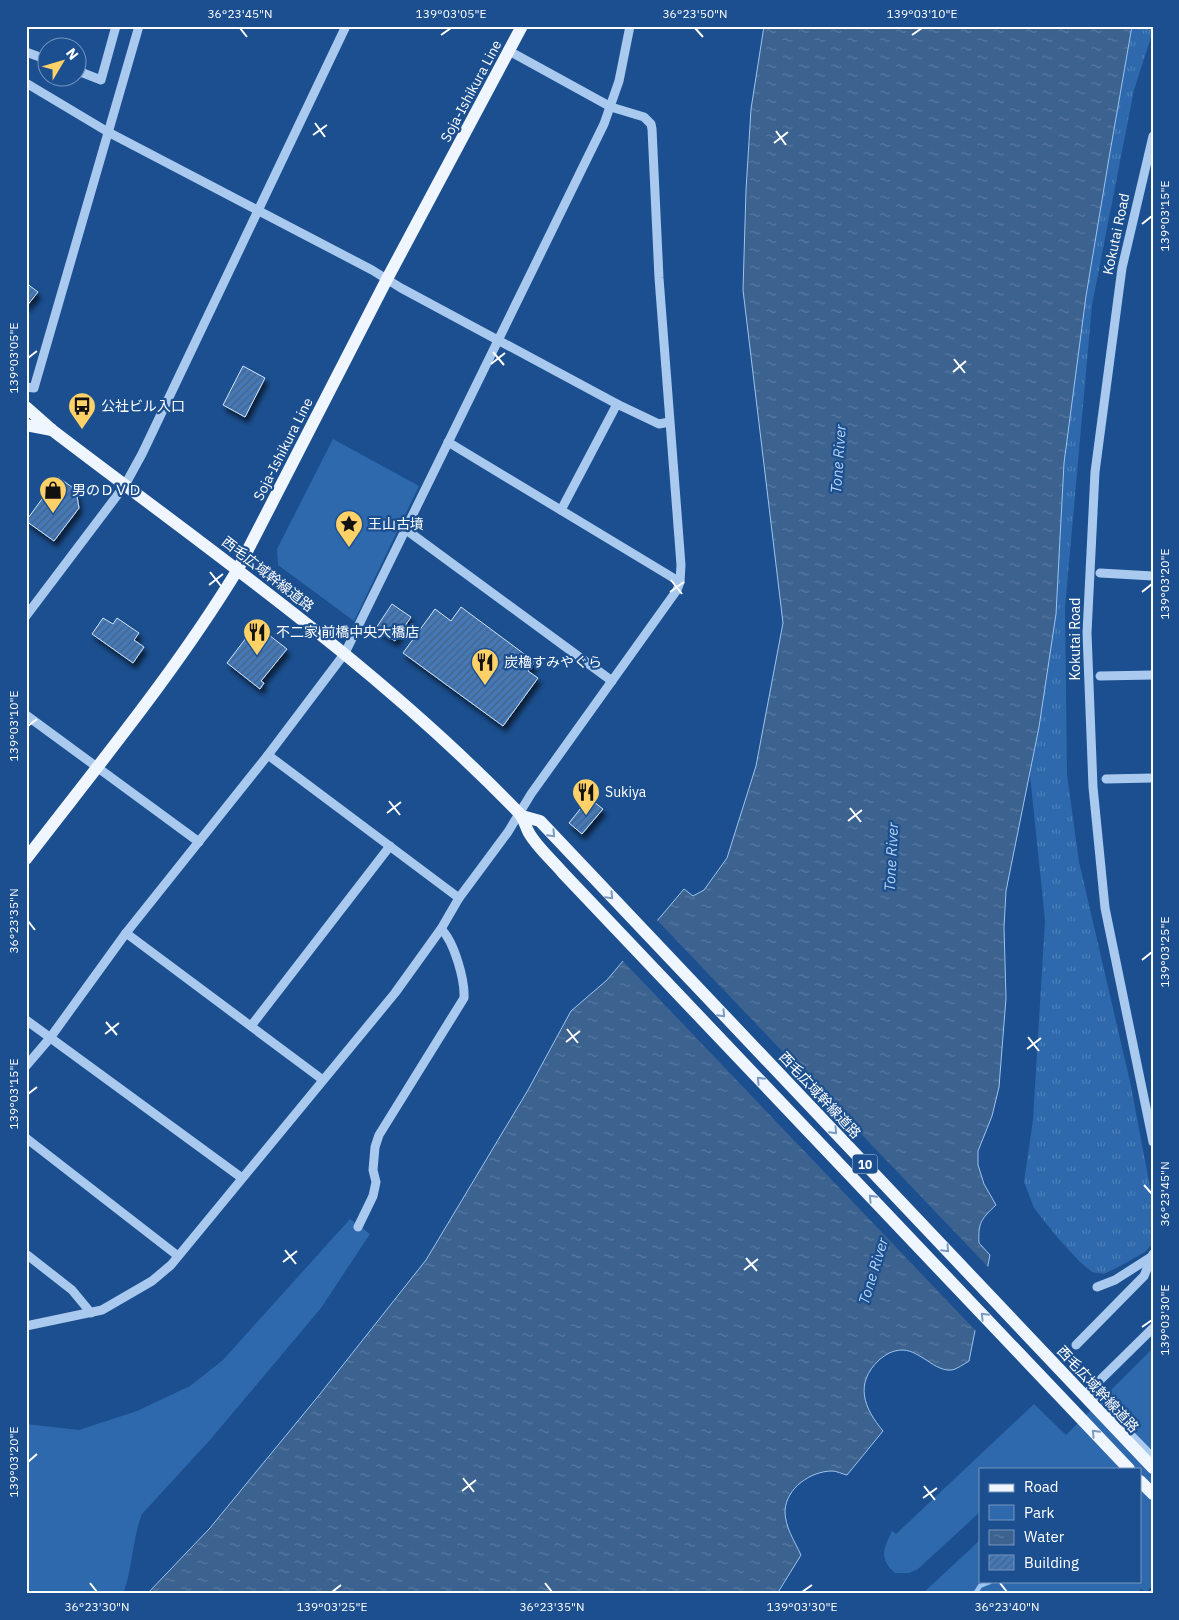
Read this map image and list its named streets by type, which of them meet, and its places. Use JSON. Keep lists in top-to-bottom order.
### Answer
{
  "streets": {
    "main road": ["Soja-Ishikura Line", "西毛広域幹線道路", "10"],
    "street": ["Kokutai Road"]
  },
  "crossings": [
    ["Soja-Ishikura Line", "西毛広域幹線道路"]
  ],
  "water": ["Tone River"],
  "places": {
    "bus stop": ["公社ビル入口"],
    "shop": ["男のＤＶＤ"],
    "place": ["王山古墳"],
    "restaurant": ["不二家 前橋中央大橋店", "炭櫓すみやぐら", "Sukiya"]
  },
  "legend": [
    "Road",
    "Park",
    "Water",
    "Building"
  ],
  "north": "top right",
  "coordinates": [
    "36°23'45\"N",
    "139°03'05\"E",
    "36°23'50\"N",
    "139°03'10\"E",
    "139°03'15\"E",
    "139°03'20\"E",
    "36°23'35\"N",
    "139°03'25\"E",
    "139°03'30\"E",
    "36°23'30\"N",
    "36°23'40\"N"
  ]
}
